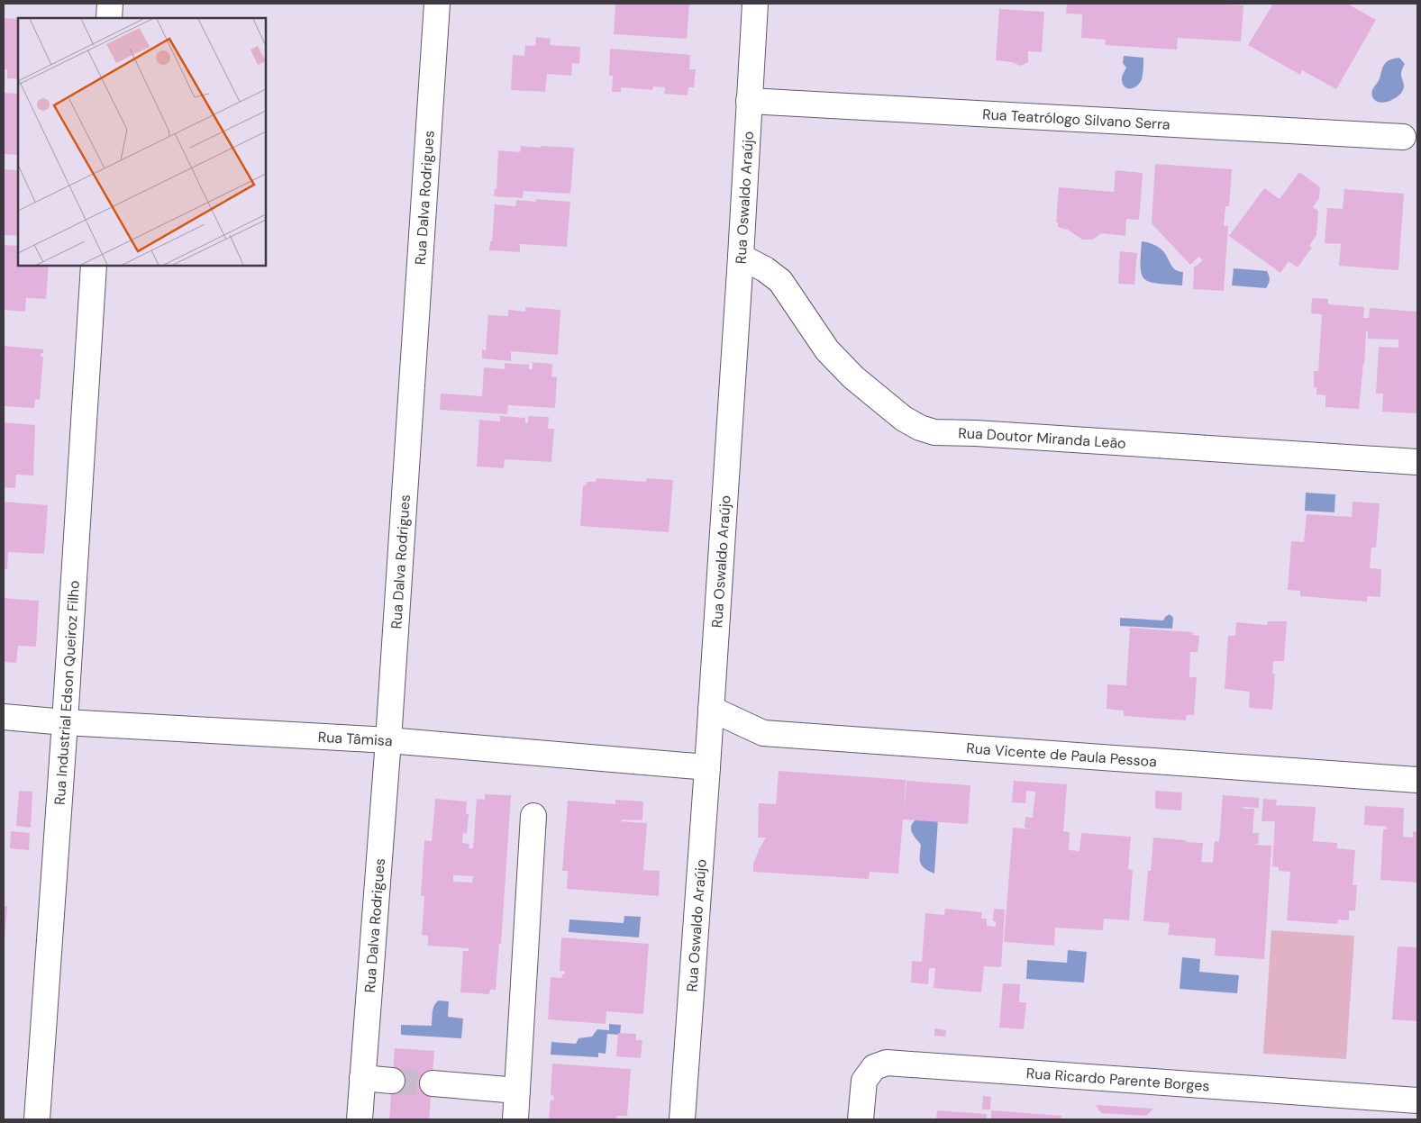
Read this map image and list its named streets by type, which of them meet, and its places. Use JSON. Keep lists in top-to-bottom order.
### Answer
{
  "streets": {
    "street": [
      "Rua Teatrólogo Silvano Serra",
      "Rua Oswaldo Araújo",
      "Rua Dalva Rodrigues",
      "Rua Doutor Miranda Leão",
      "Rua Industrial Edson Queiroz Filho",
      "Rua Tâmisa",
      "Rua Vicente de Paula Pessoa",
      "Rua Ricardo Parente Borges"
    ]
  },
  "crossings": [
    ["Rua Teatrólogo Silvano Serra", "Rua Oswaldo Araújo"],
    ["Rua Oswaldo Araújo", "Rua Doutor Miranda Leão"],
    ["Rua Oswaldo Araújo", "Rua Tâmisa"],
    ["Rua Oswaldo Araújo", "Rua Vicente de Paula Pessoa"],
    ["Rua Dalva Rodrigues", "Rua Tâmisa"],
    ["Rua Industrial Edson Queiroz Filho", "Rua Tâmisa"]
  ]
}
